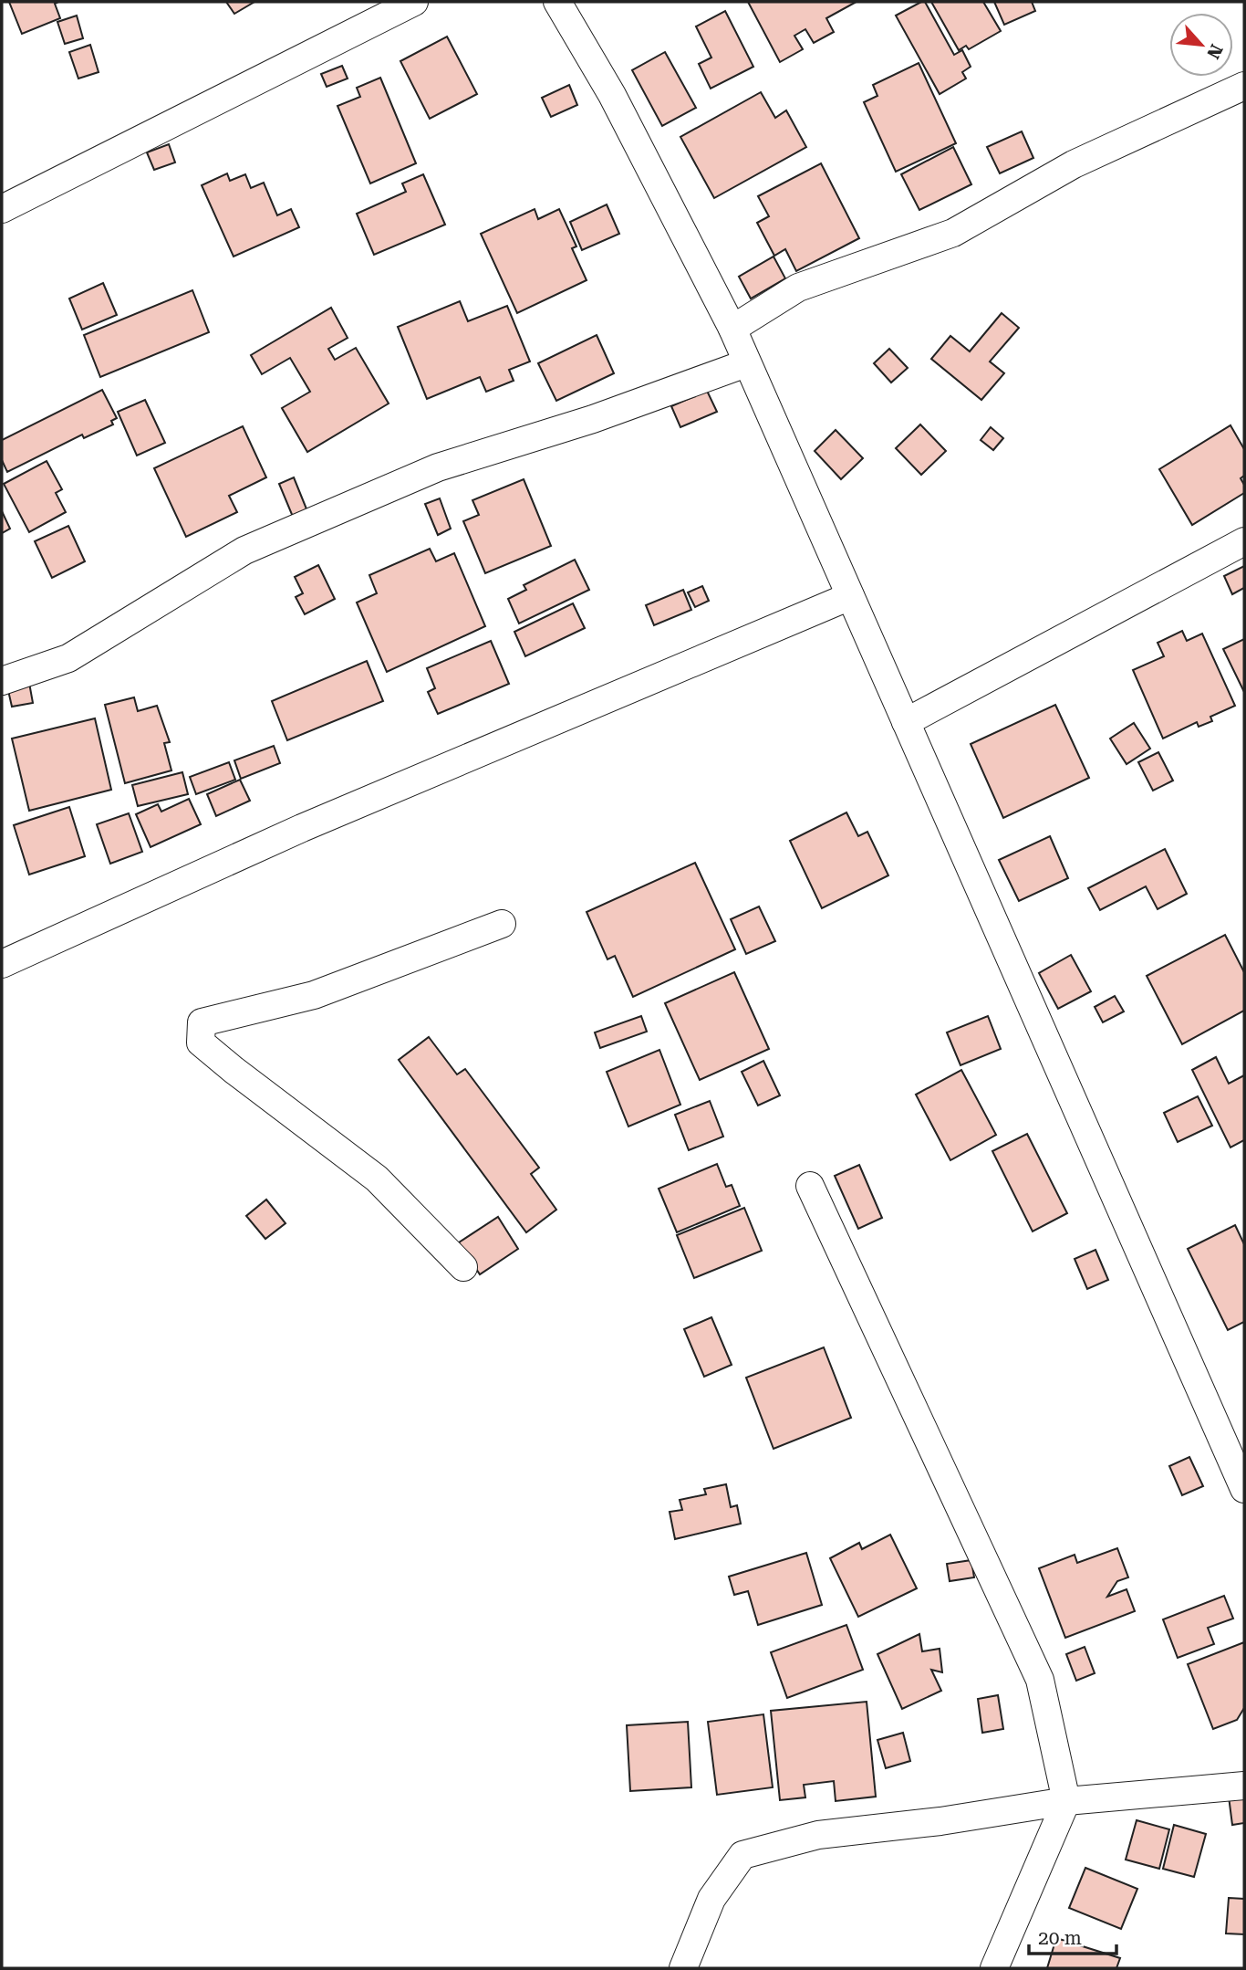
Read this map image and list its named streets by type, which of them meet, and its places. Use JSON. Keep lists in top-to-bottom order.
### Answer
{
  "scale_bar": "20 m",
  "north": "bottom right"
}
